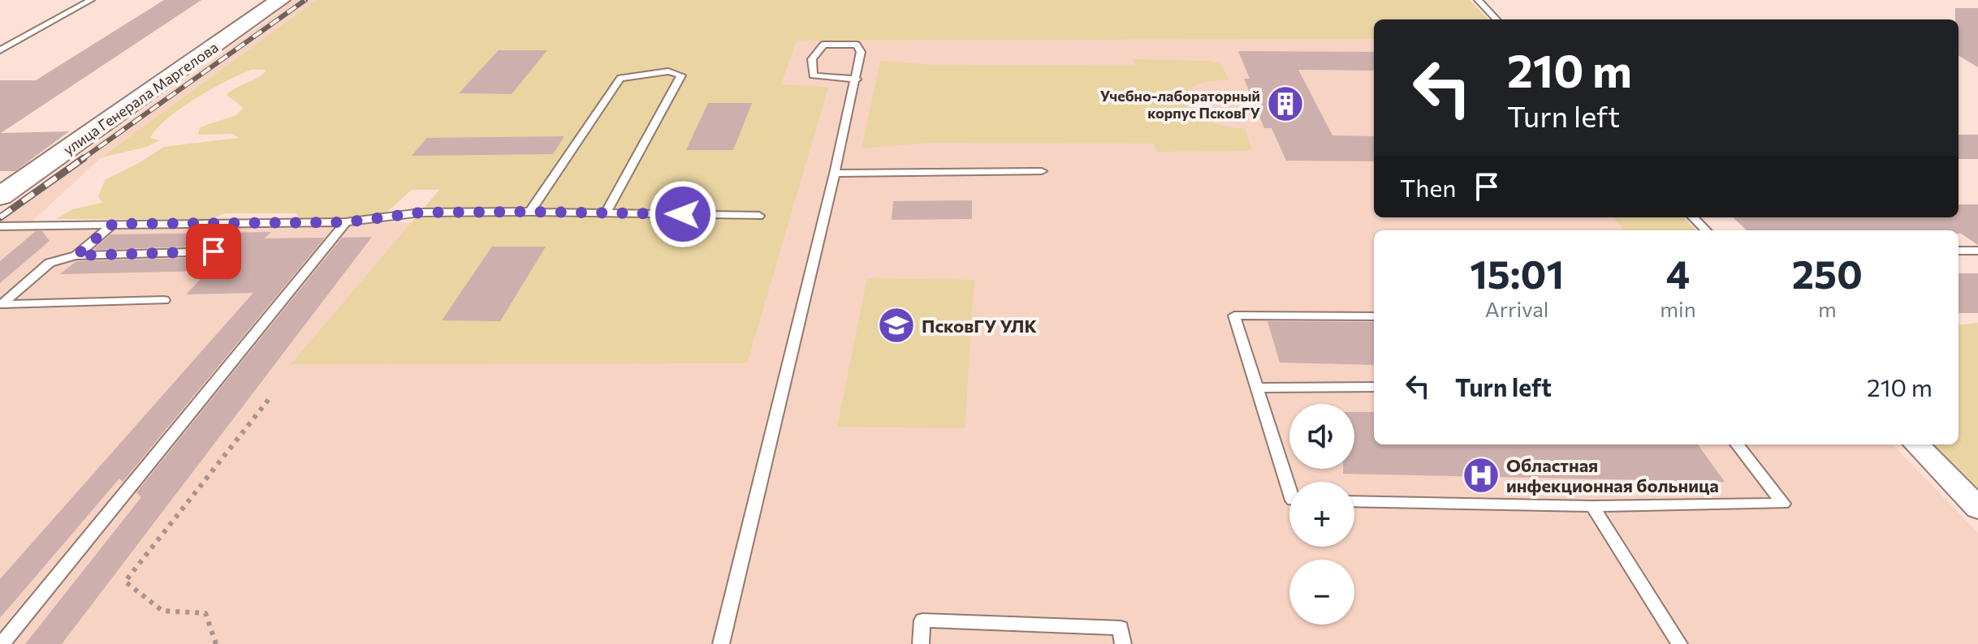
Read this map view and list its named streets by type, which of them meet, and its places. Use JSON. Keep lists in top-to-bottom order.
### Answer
{
  "streets": {
    "main road": ["улица Генерала Маргелова"]
  },
  "places": {
    "building": ["Учебно-лабораторный корпус ПсковГУ"],
    "school or university": ["ПсковГУ УЛК"],
    "hospital": ["Областная инфекционная больница"]
  },
  "page": {
    "turn": ["210 m", "Turn left"],
    "then": "Then",
    "eta": [
      "15:01",
      "Arrival",
      "4",
      "min",
      "250",
      "m"
    ],
    "list": [
      {
        "name": "Turn left",
        "value": "210 m"
      }
    ],
    "map_buttons": ["+", "−"]
  }
}
